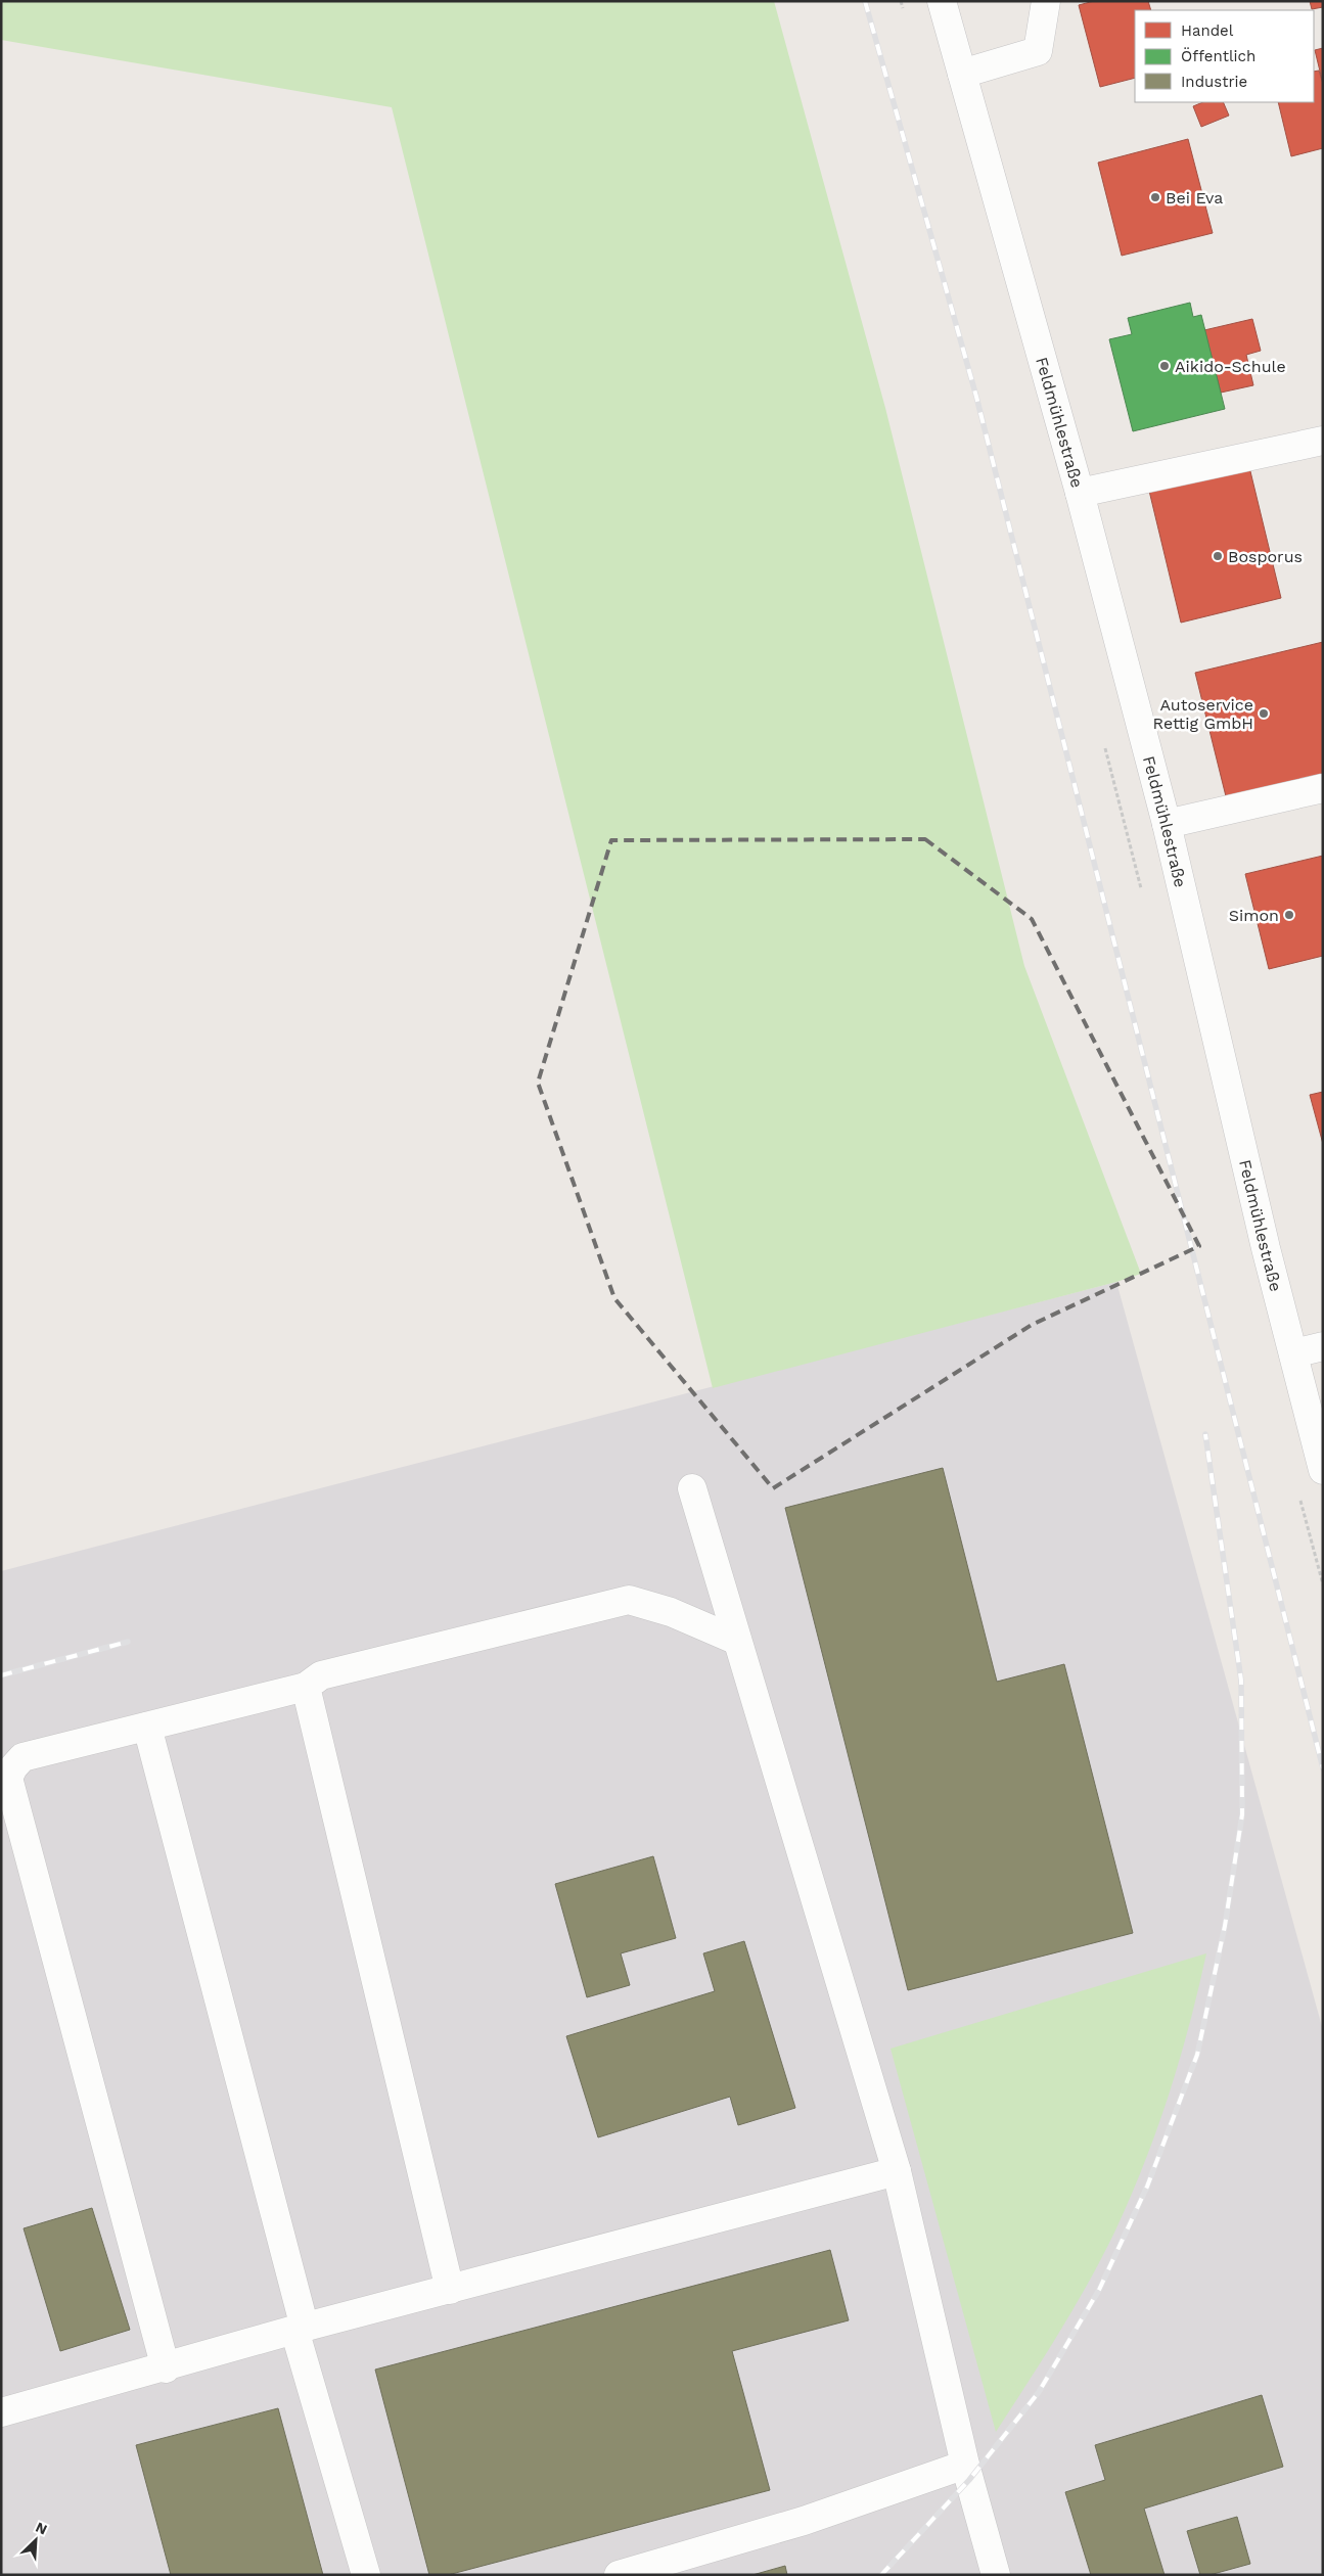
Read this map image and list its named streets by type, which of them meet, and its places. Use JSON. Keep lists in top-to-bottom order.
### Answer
{
  "streets": {
    "street": ["Feldmühlestraße"]
  },
  "places": [
    "Bei Eva",
    "Aikido-Schule",
    "Bosporus",
    "Autoservice Rettig GmbH",
    "Simon"
  ],
  "legend": ["Handel", "Öffentlich", "Industrie"],
  "north": "top right"
}
